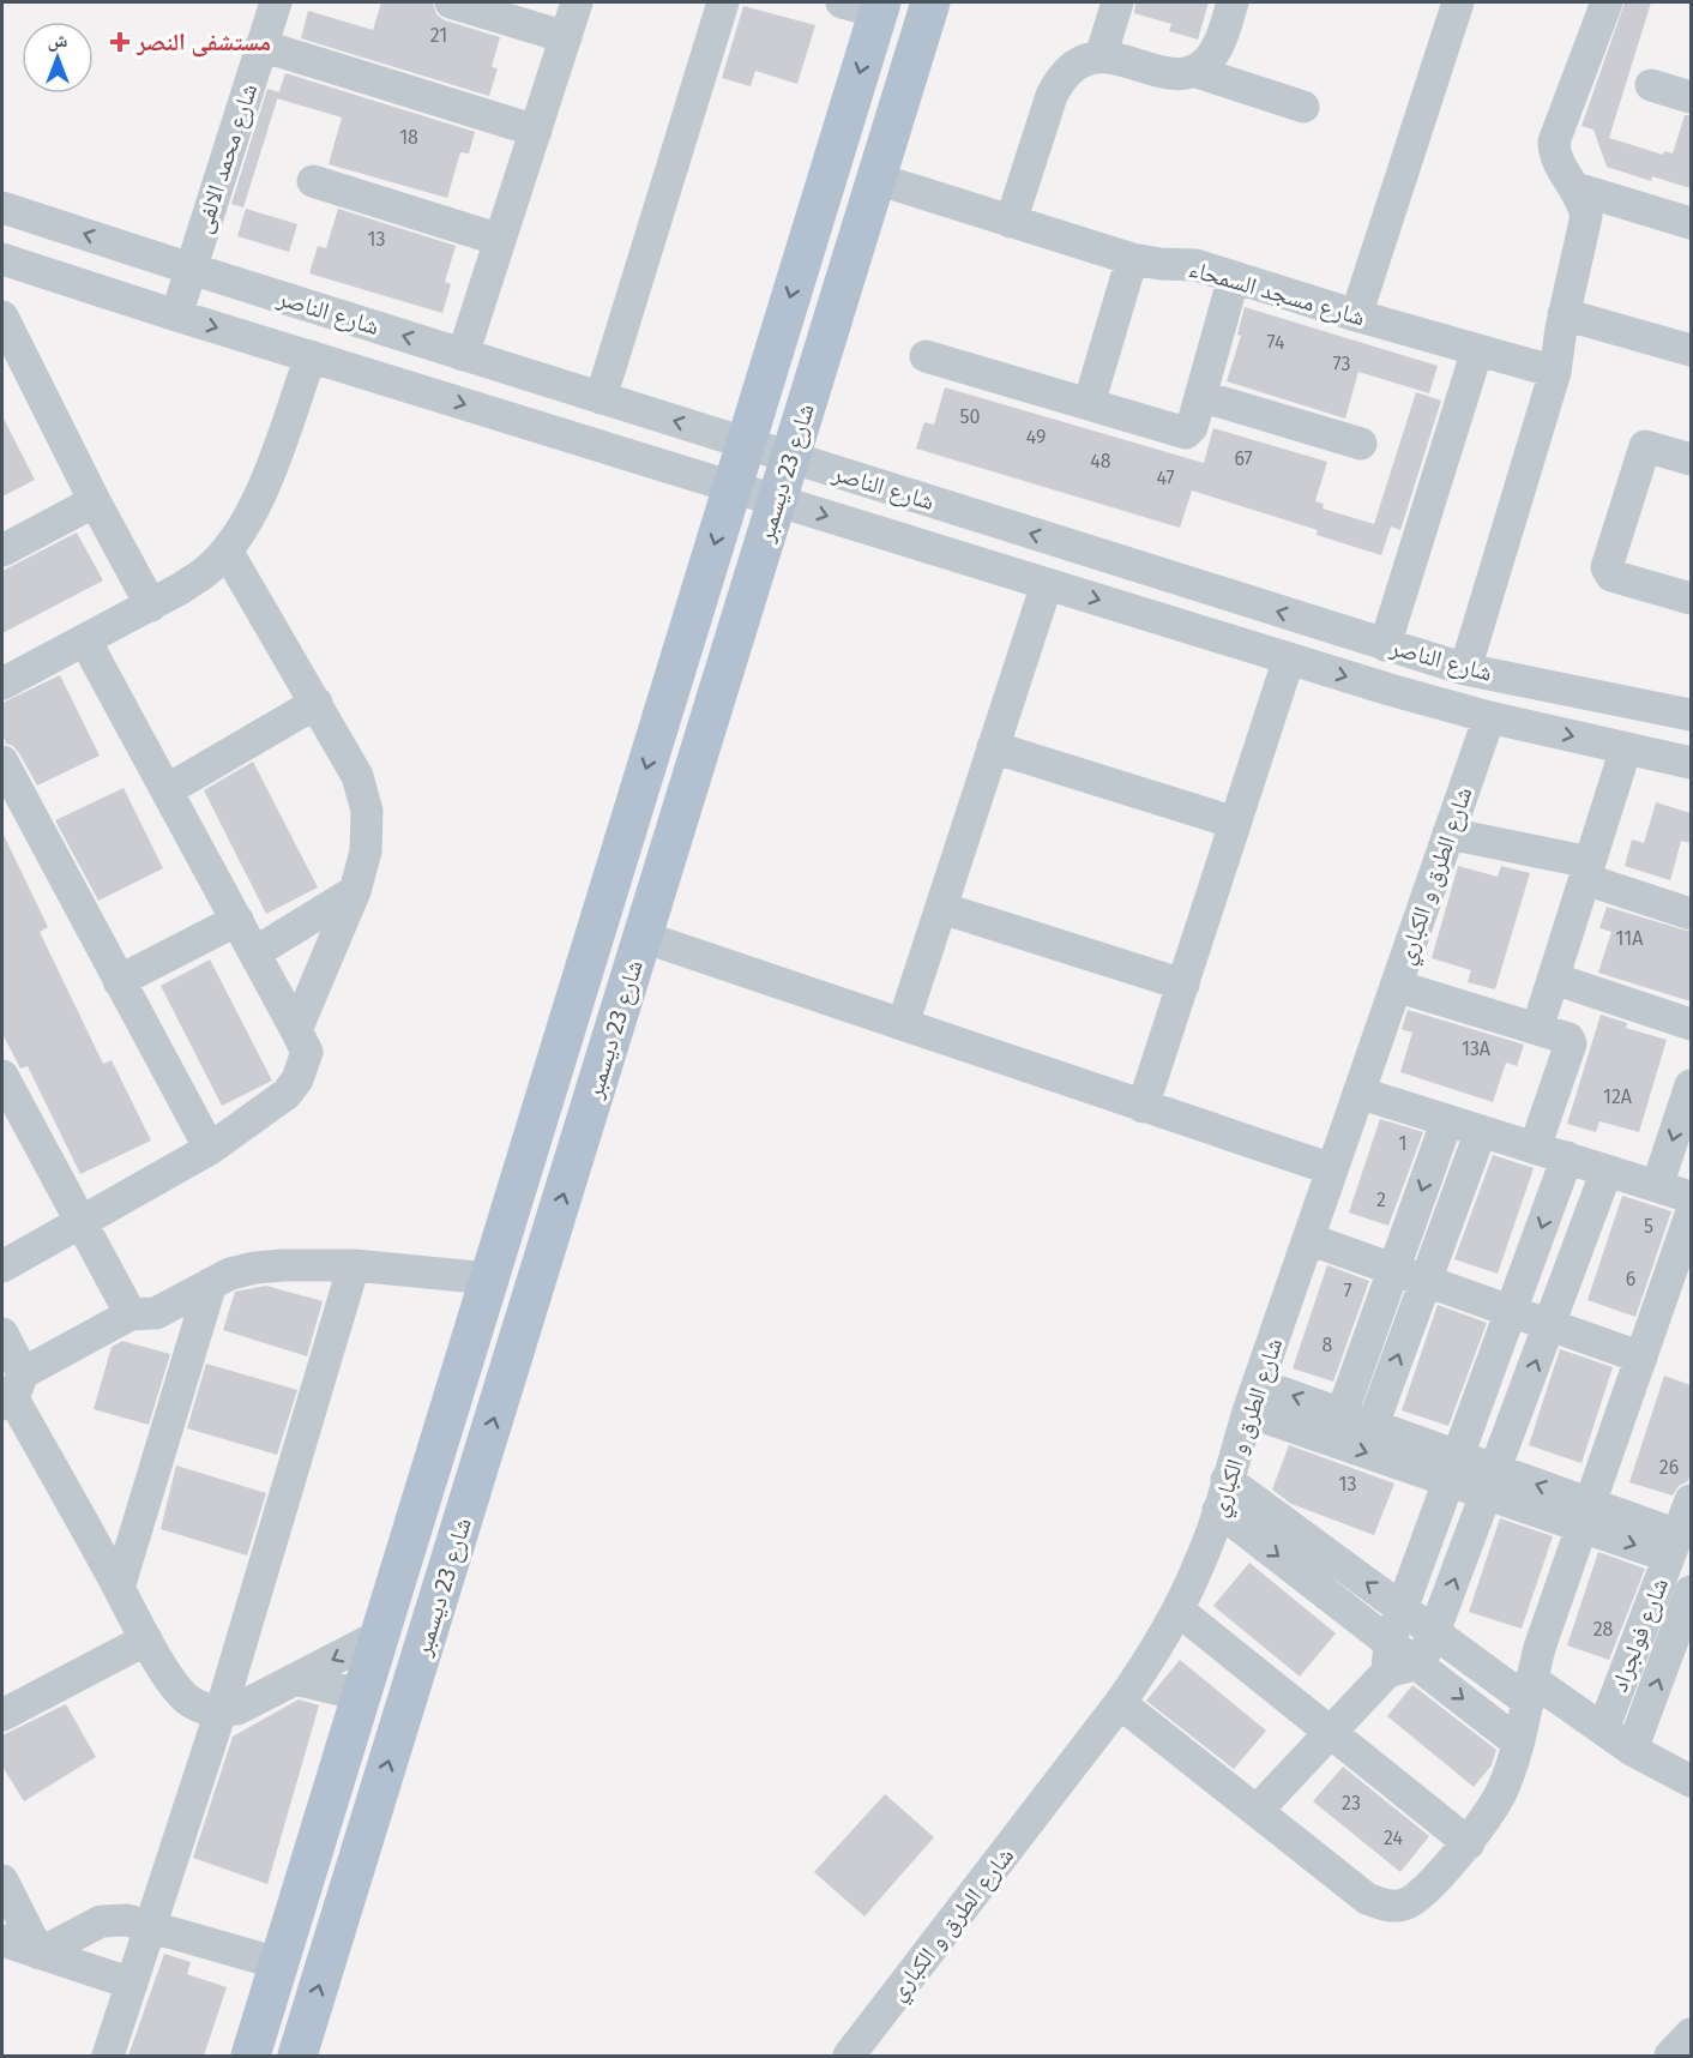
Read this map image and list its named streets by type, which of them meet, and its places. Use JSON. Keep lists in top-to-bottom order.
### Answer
{
  "streets": {
    "main road": ["شارع 23 ديسمبر"],
    "street": [
      "شارع محمد الالفى",
      "شارع مسجد السمحاء",
      "شارع الناصر",
      "شارع الطرق و الكباري",
      "شارع فولجراد"
    ]
  },
  "crossings": [
    ["شارع محمد الالفى", "شارع الناصر"],
    ["شارع مسجد السمحاء", "شارع 23 ديسمبر"],
    ["شارع الناصر", "شارع 23 ديسمبر"],
    ["شارع الناصر", "شارع الطرق و الكباري"]
  ],
  "places": {
    "health": ["مستشفى النصر"]
  },
  "house_numbers": [
    "21",
    "18",
    "13",
    "74",
    "73",
    "50",
    "49",
    "67",
    "48",
    "47",
    "11A",
    "13A",
    "12A",
    "1",
    "2",
    "5",
    "6",
    "7",
    "8",
    "26",
    "13",
    "28",
    "23",
    "24"
  ],
  "north": "top"
}
